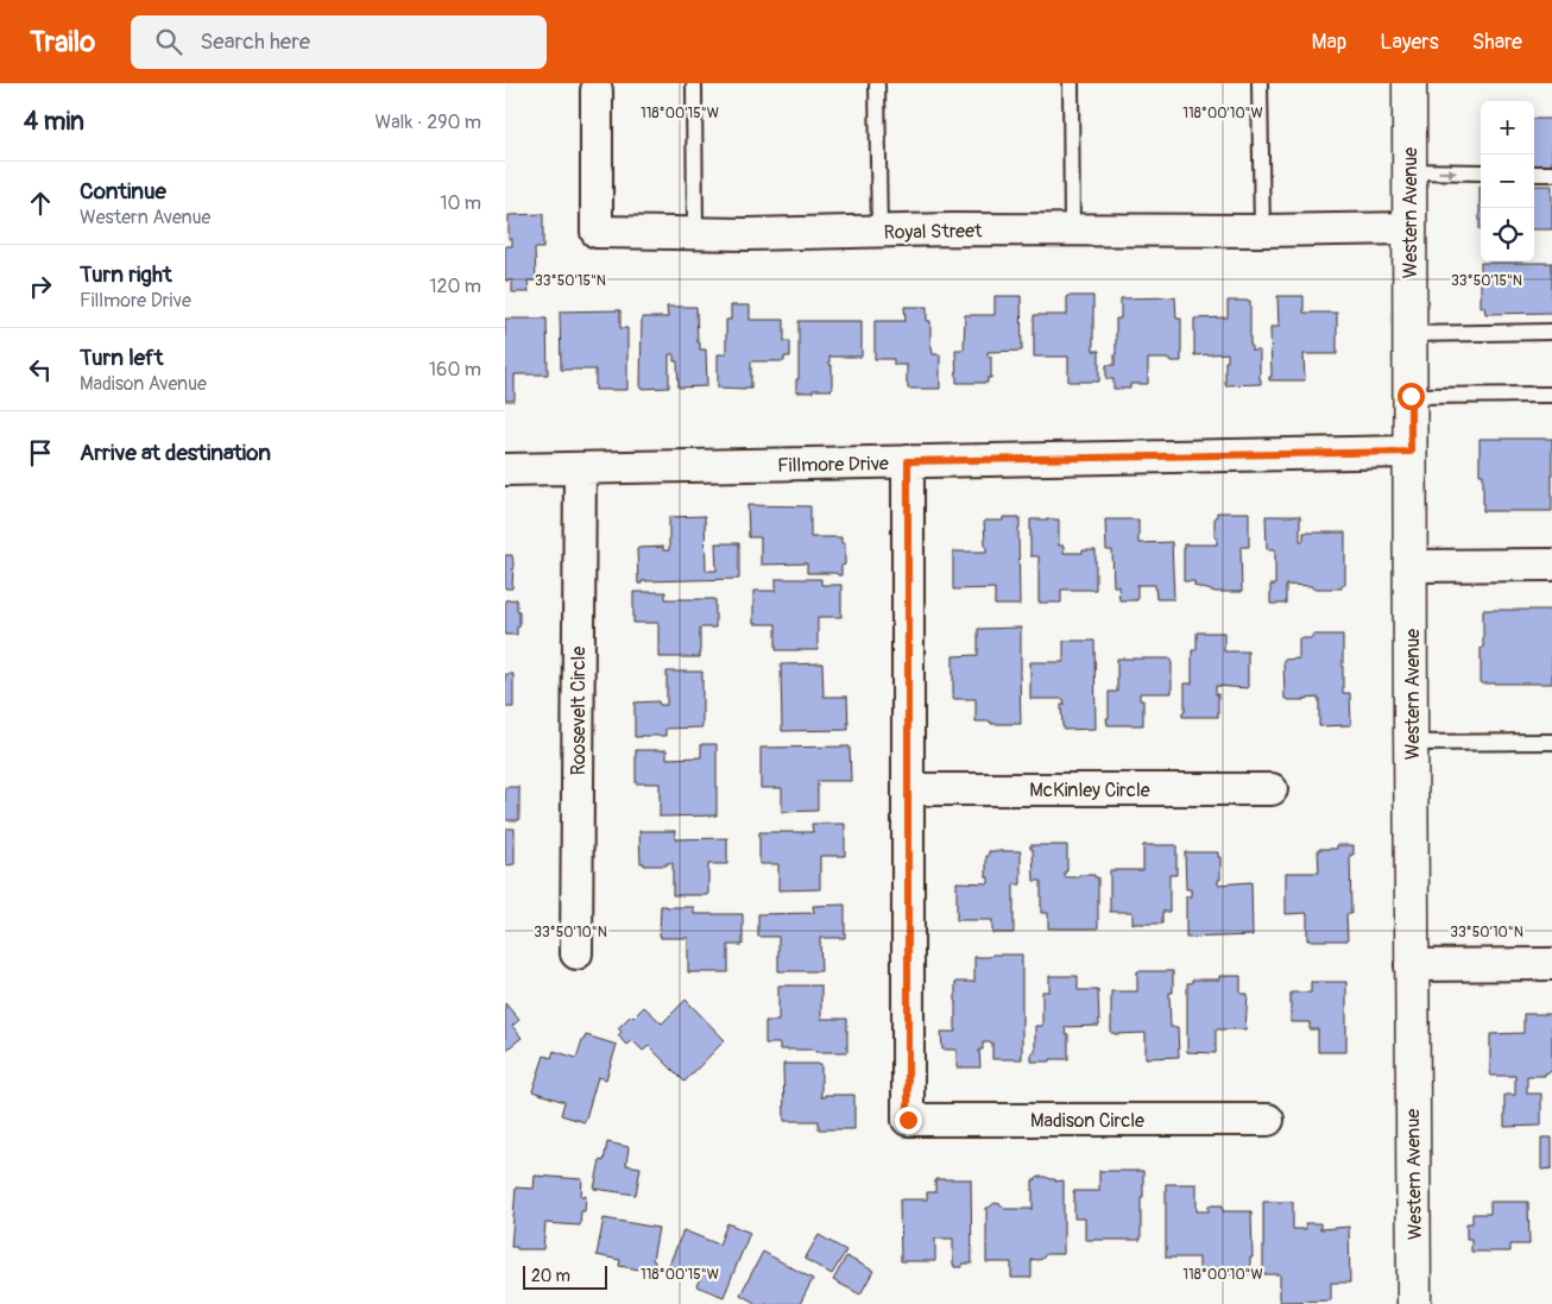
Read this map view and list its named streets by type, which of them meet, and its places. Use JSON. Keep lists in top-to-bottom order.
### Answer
{
  "streets": {
    "main road": ["Western Avenue"],
    "street": [
      "Royal Street",
      "Fillmore Drive",
      "Roosevelt Circle",
      "McKinley Circle",
      "Madison Circle"
    ]
  },
  "crossings": [
    ["Western Avenue", "Royal Street"],
    ["Western Avenue", "Fillmore Drive"],
    ["Fillmore Drive", "Roosevelt Circle"],
    ["McKinley Circle", "Madison Circle"]
  ],
  "scale_bar": "20 m",
  "page": {
    "header": "Trailo",
    "search": "Search here",
    "nav": ["Map", "Layers", "Share"],
    "heading": ["4 min", "Walk · 290 m"],
    "map_buttons": ["+", "−"],
    "list": [
      ["Continue", "Western Avenue", "10 m"],
      ["Turn right", "Fillmore Drive", "120 m"],
      ["Turn left", "Madison Avenue", "160 m"],
      "Arrive at destination"
    ],
    "scale": "20 m"
  },
  "coordinates": [
    "118°00'15\"W",
    "118°00'10\"W",
    "33°50'15\"N",
    "33°50'10\"N"
  ]
}
